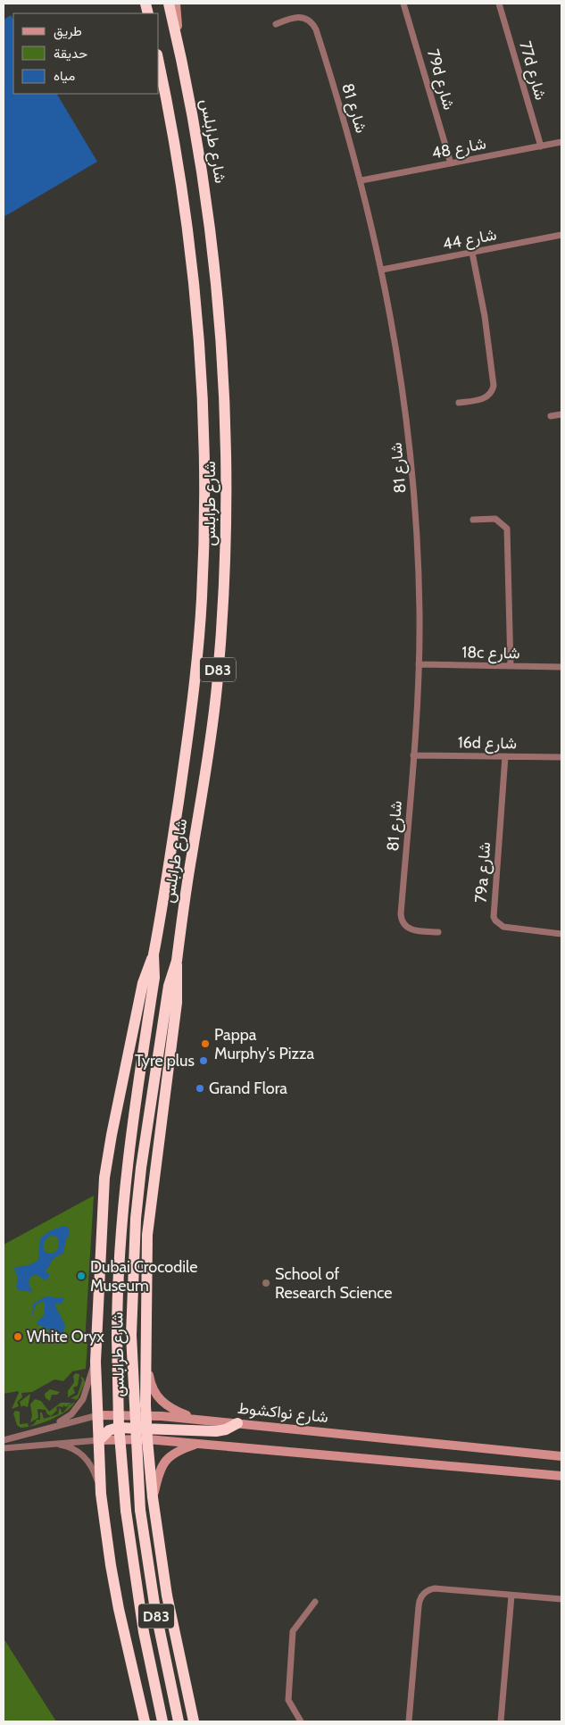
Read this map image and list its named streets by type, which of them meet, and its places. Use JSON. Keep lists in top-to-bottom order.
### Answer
{
  "streets": {
    "highway": ["شارع طرابلس", "D83"],
    "street": [
      "77d شارع",
      "79d شارع",
      "شارع 81",
      "شارع 48",
      "شارع 44",
      "18c شارع",
      "16d شارع",
      "79a شارع",
      "شارع نواكشوط"
    ]
  },
  "crossings": [
    ["77d شارع", "شارع 48"],
    ["79d شارع", "شارع 48"],
    ["شارع 81", "شارع 48"],
    ["شارع 81", "شارع 44"],
    ["شارع 81", "18c شارع"],
    ["شارع 81", "16d شارع"],
    ["16d شارع", "79a شارع"]
  ],
  "places": [
    "Pappa Murphy's Pizza",
    "Tyre plus",
    "Grand Flora",
    "Dubai Crocodile Museum",
    "School of Research Science",
    "White Oryx"
  ],
  "legend": ["طريق", "حديقة", "مياه"]
}
